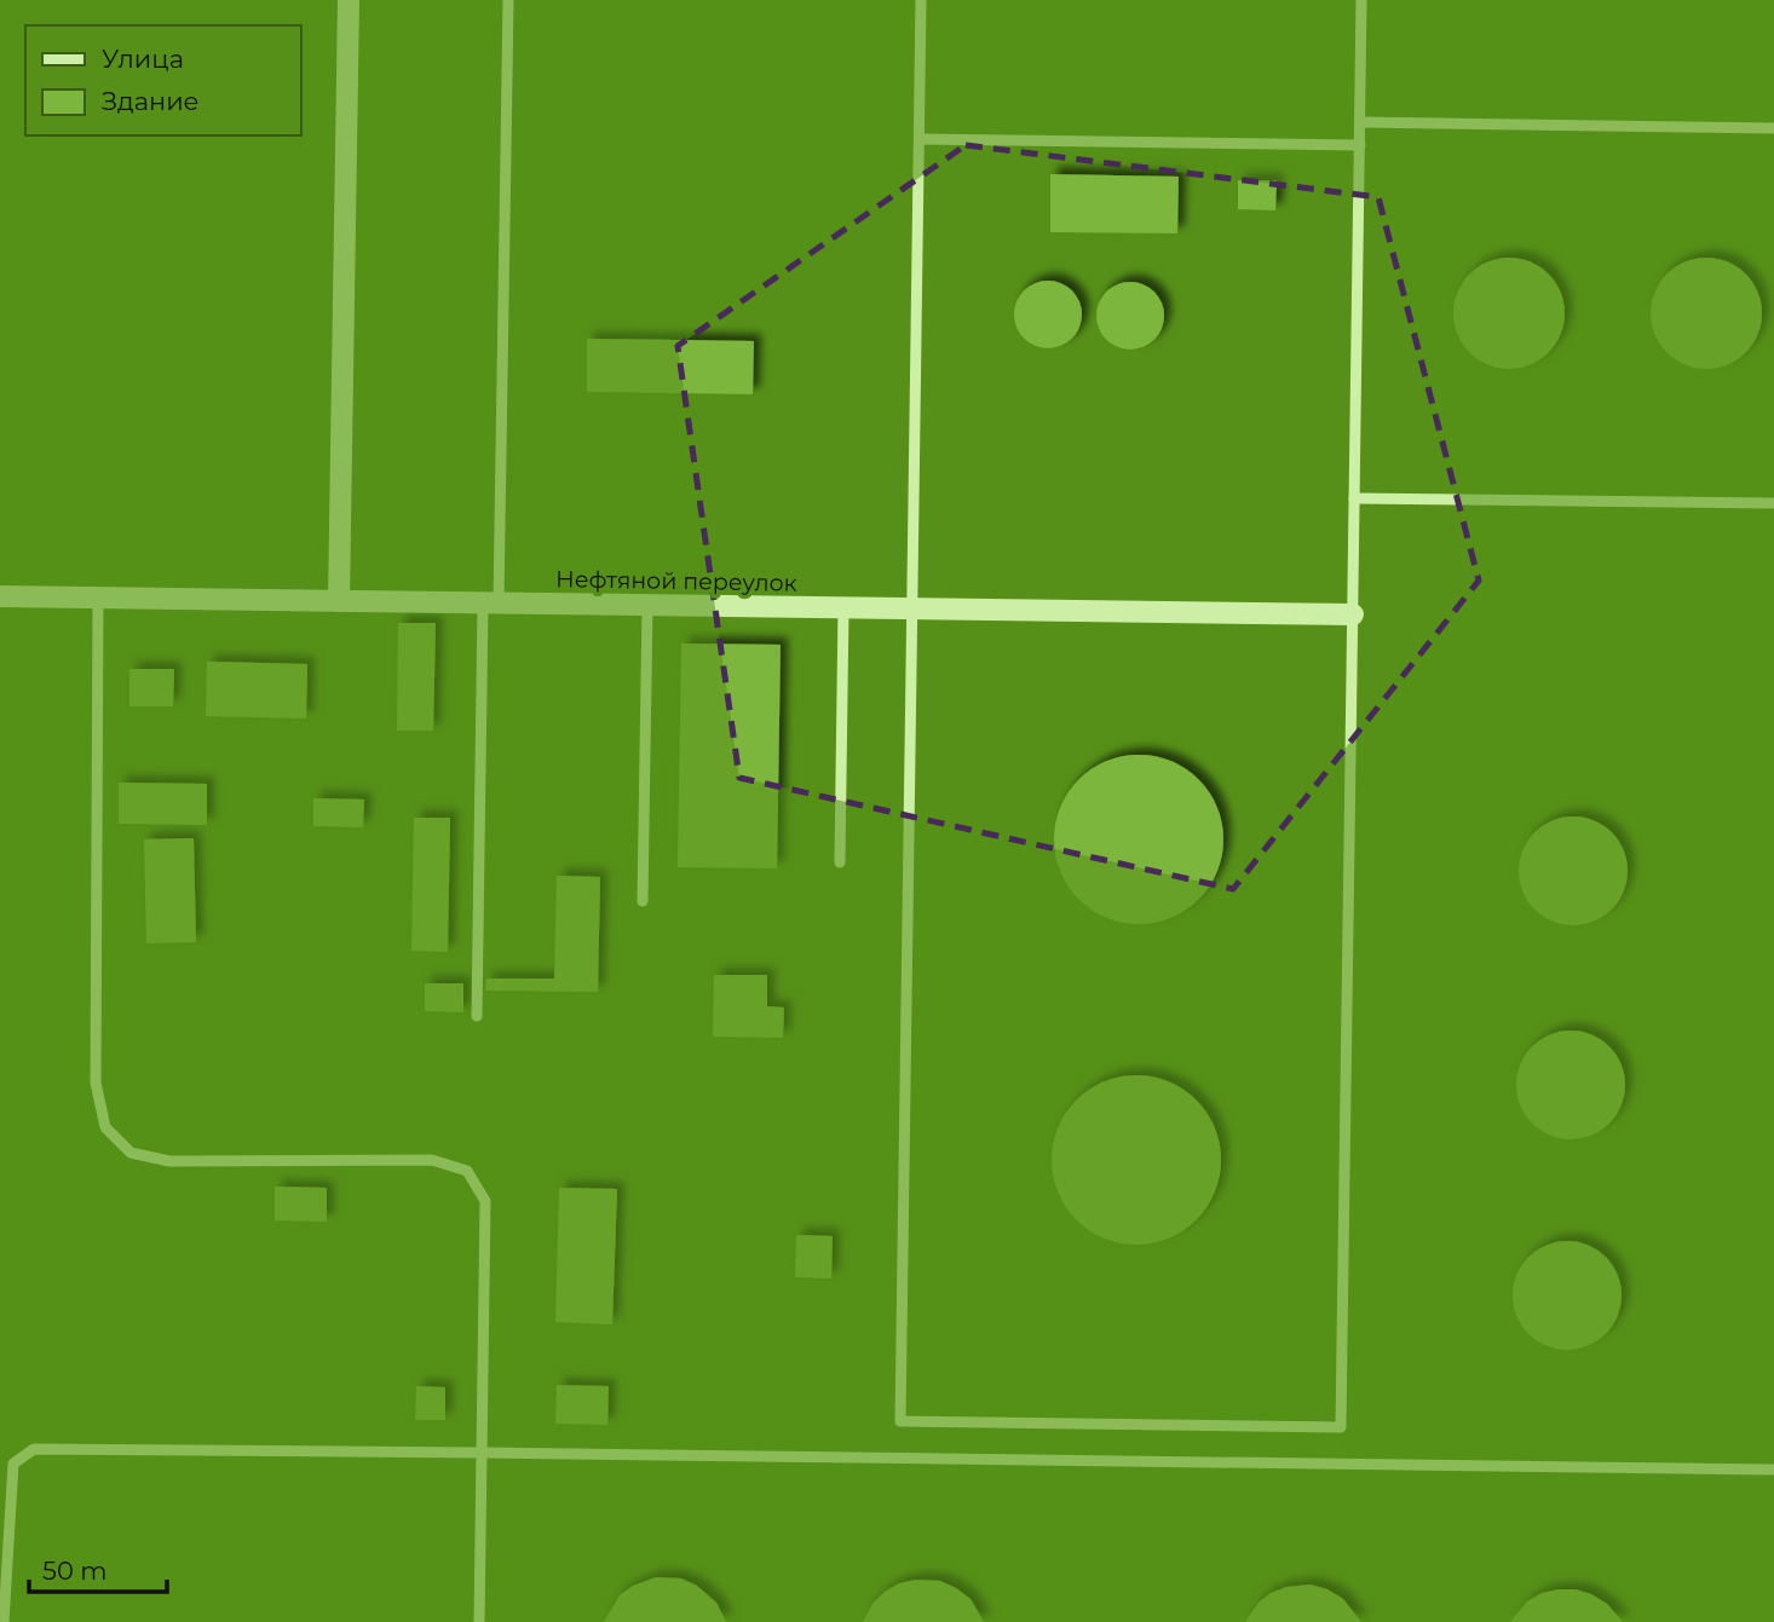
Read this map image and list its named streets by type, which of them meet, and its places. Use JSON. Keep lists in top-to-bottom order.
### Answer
{
  "streets": {
    "street": ["Нефтяной переулок"]
  },
  "legend": ["Улица", "Здание"],
  "scale_bar": "50 m"
}
